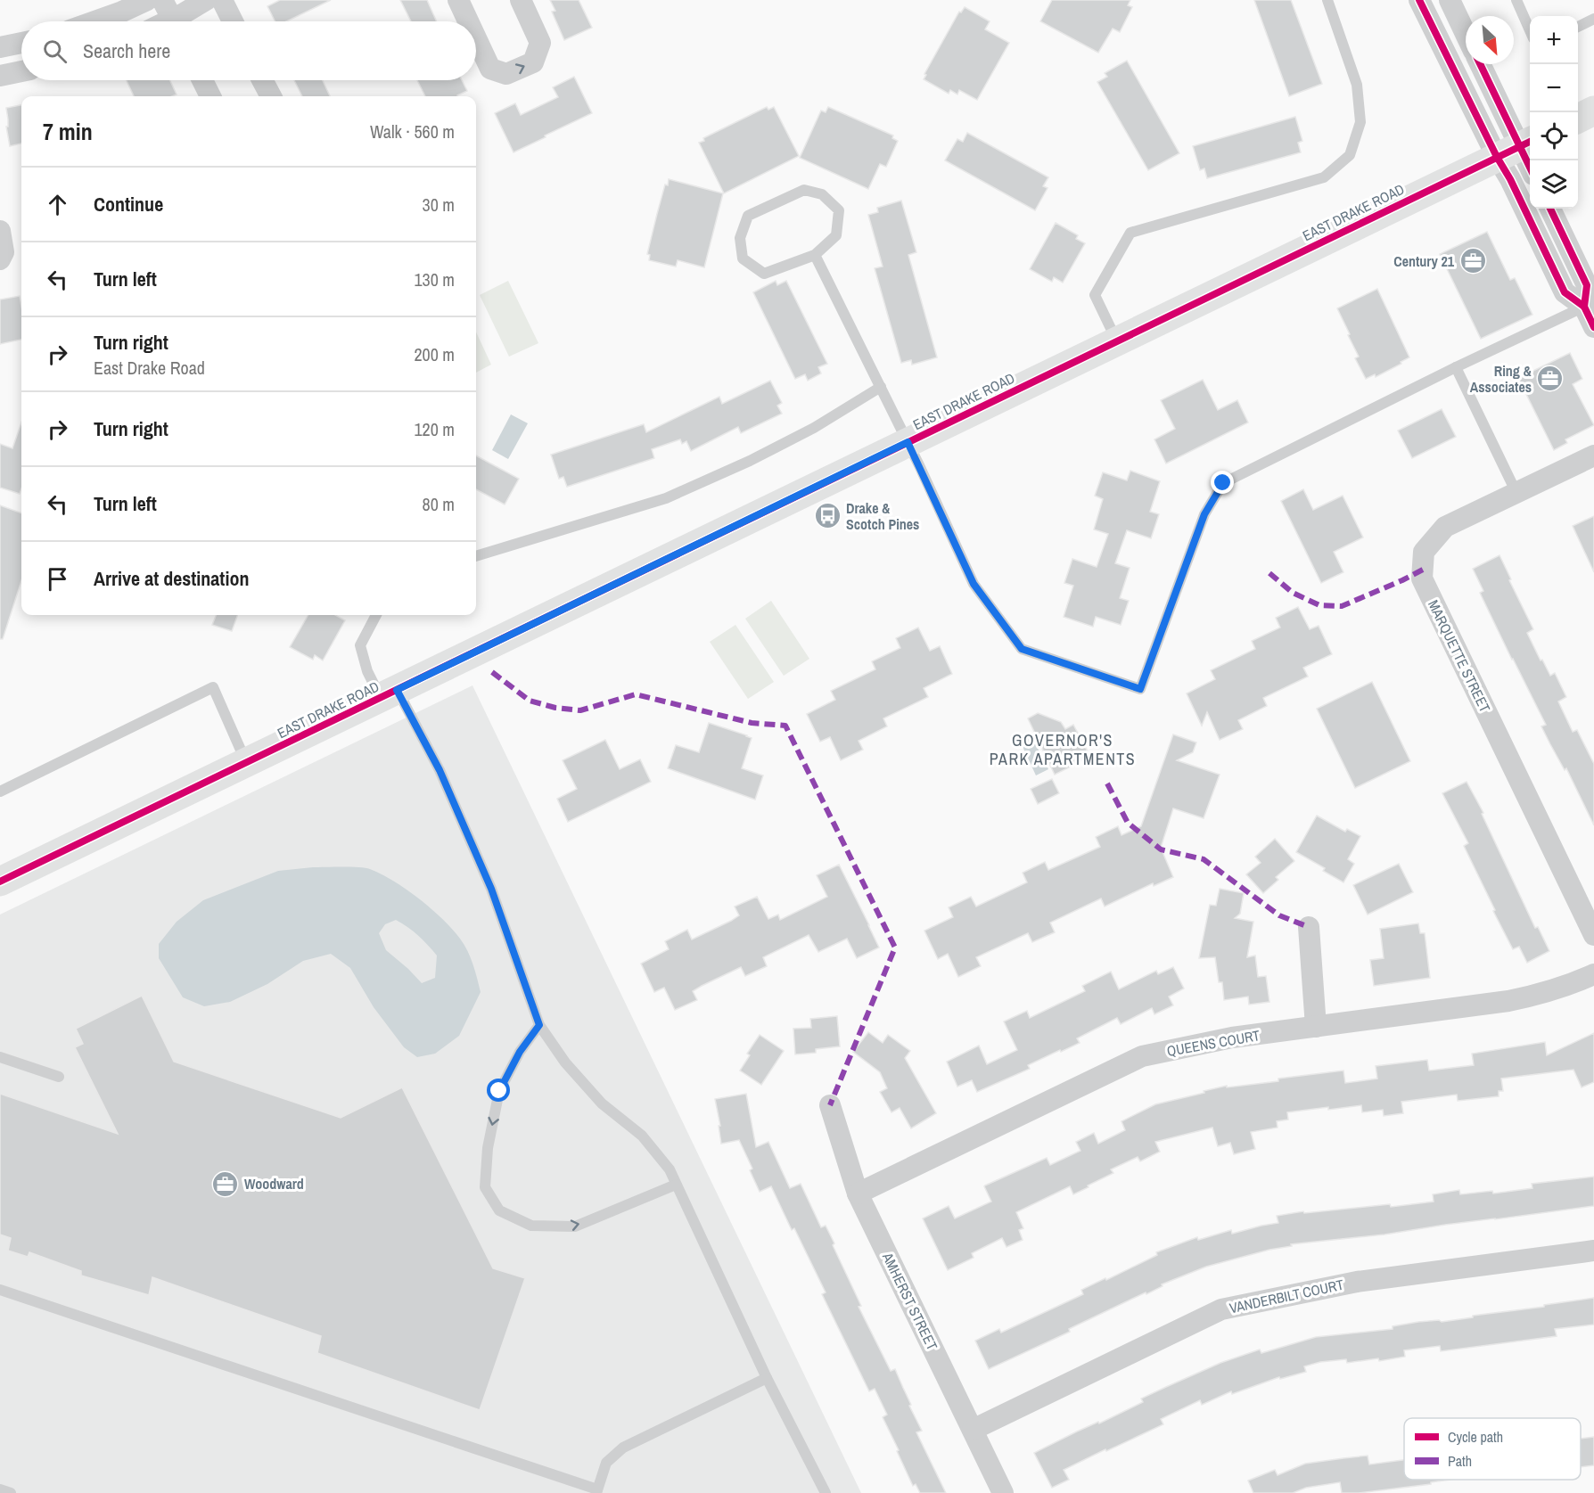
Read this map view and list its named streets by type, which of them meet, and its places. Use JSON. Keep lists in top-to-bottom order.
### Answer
{
  "streets": {
    "main road": ["EAST DRAKE ROAD"],
    "street": [
      "MARQUETTE STREET",
      "QUEENS COURT",
      "VANDERBILT COURT",
      "AMHERST STREET"
    ]
  },
  "crossings": [
    ["QUEENS COURT", "AMHERST STREET"],
    ["VANDERBILT COURT", "AMHERST STREET"]
  ],
  "districts": ["GOVERNOR'S PARK APARTMENTS"],
  "places": {
    "office": ["Century 21", "Ring & Associates", "Woodward"],
    "bus stop": ["Drake & Scotch Pines"]
  },
  "legend": ["Cycle path", "Path"],
  "north": "bottom right",
  "page": {
    "map_buttons": ["+", "−"],
    "search": "Search here",
    "heading": ["7 min", "Walk · 560 m"],
    "list": [
      ["Continue", "30 m"],
      ["Turn left", "130 m"],
      ["Turn right", "East Drake Road", "200 m"],
      ["Turn right", "120 m"],
      ["Turn left", "80 m"],
      "Arrive at destination"
    ]
  }
}
